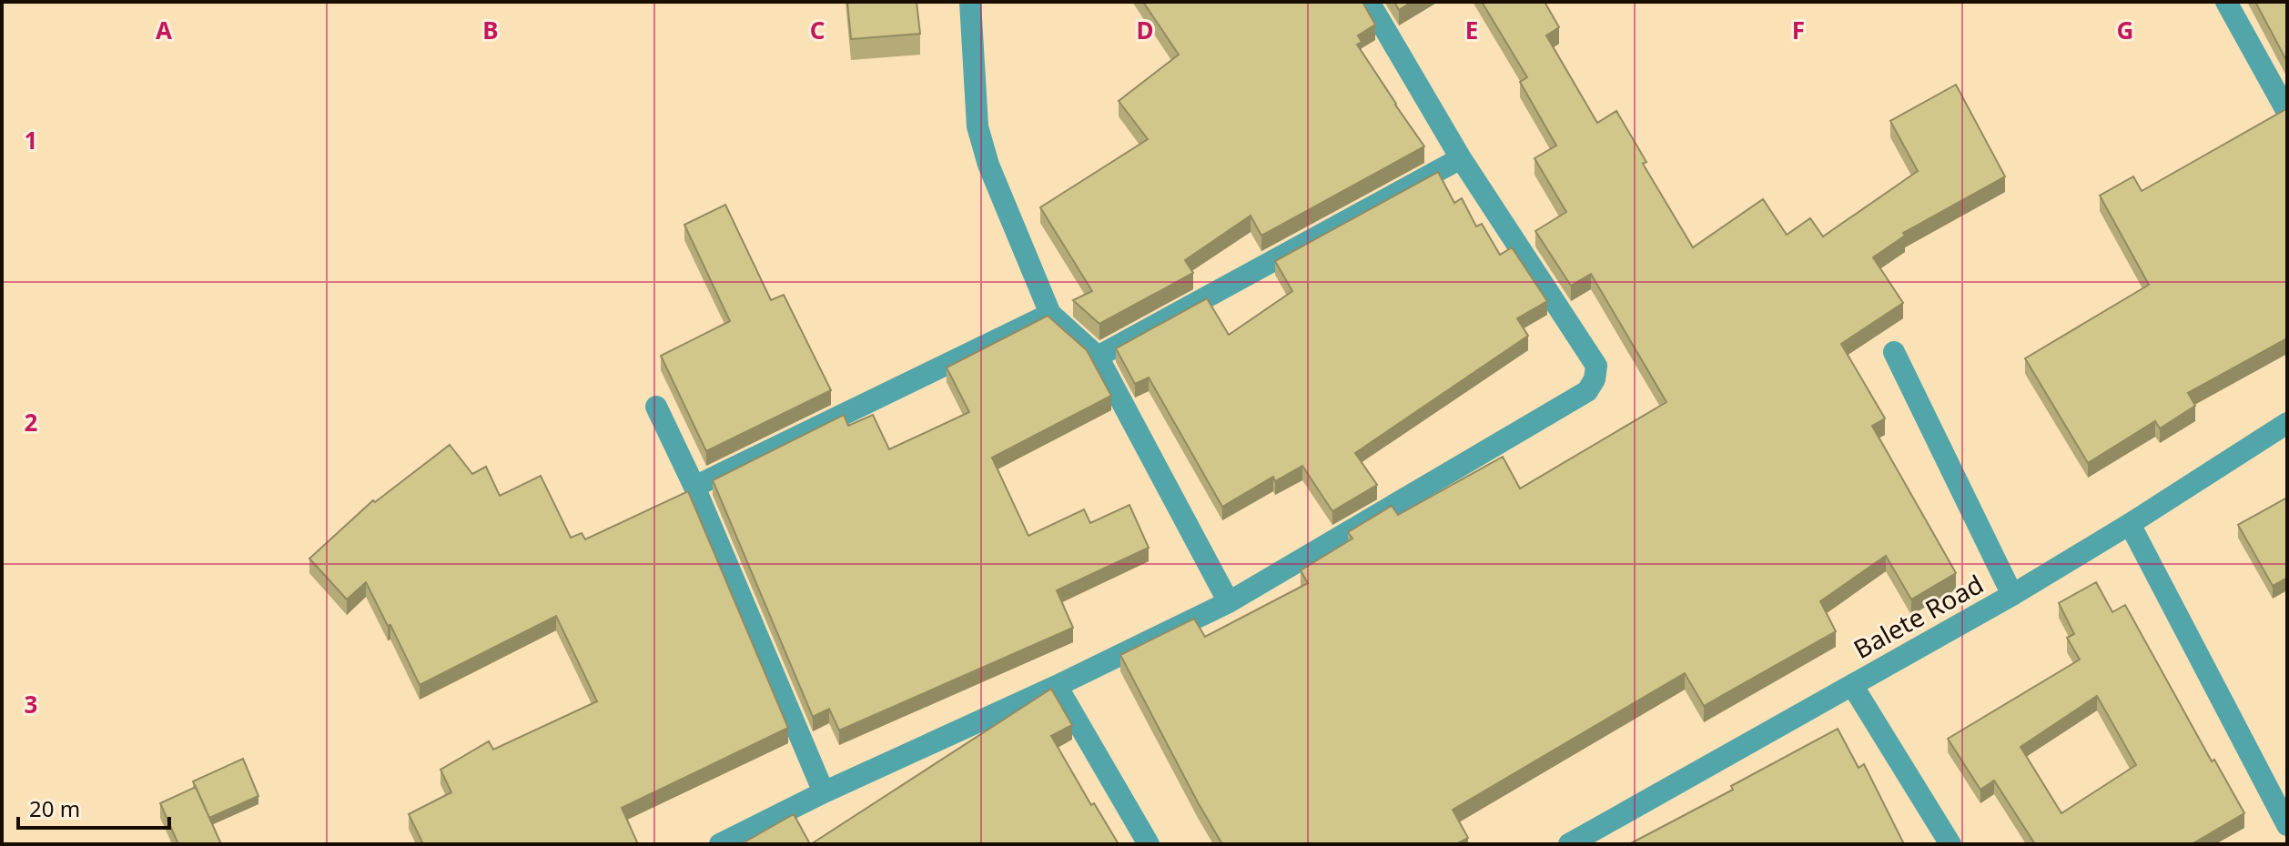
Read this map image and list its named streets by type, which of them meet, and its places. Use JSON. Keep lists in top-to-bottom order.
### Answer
{
  "streets": {
    "street": ["Balete Road"]
  },
  "scale_bar": "20 m",
  "grid": {
    "columns": [
      "A",
      "B",
      "C",
      "D",
      "E",
      "F",
      "G"
    ],
    "rows": ["1", "2", "3"]
  }
}
